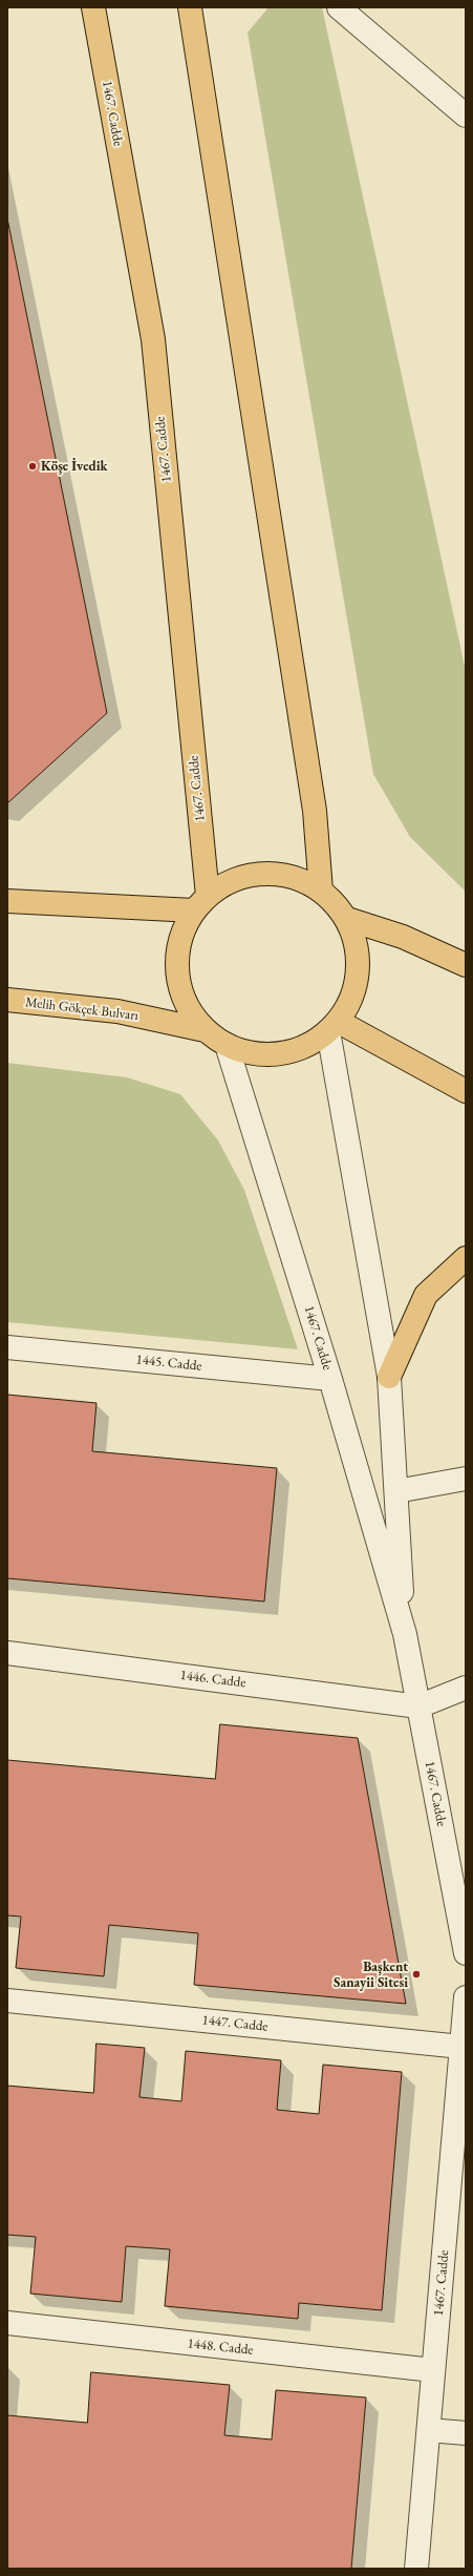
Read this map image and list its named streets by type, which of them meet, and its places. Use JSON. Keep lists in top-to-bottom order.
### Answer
{
  "streets": {
    "main road": ["1467. Cadde", "Melih Gökçek Bulvarı"],
    "street": [
      "1445. Cadde",
      "1446. Cadde",
      "1447. Cadde",
      "1448. Cadde"
    ]
  },
  "crossings": [
    ["1467. Cadde", "1445. Cadde"],
    ["1467. Cadde", "1446. Cadde"],
    ["1467. Cadde", "1447. Cadde"],
    ["1467. Cadde", "1448. Cadde"]
  ],
  "places": ["Köşe İvedik", "Başkent Sanayii Sitesi"]
}
